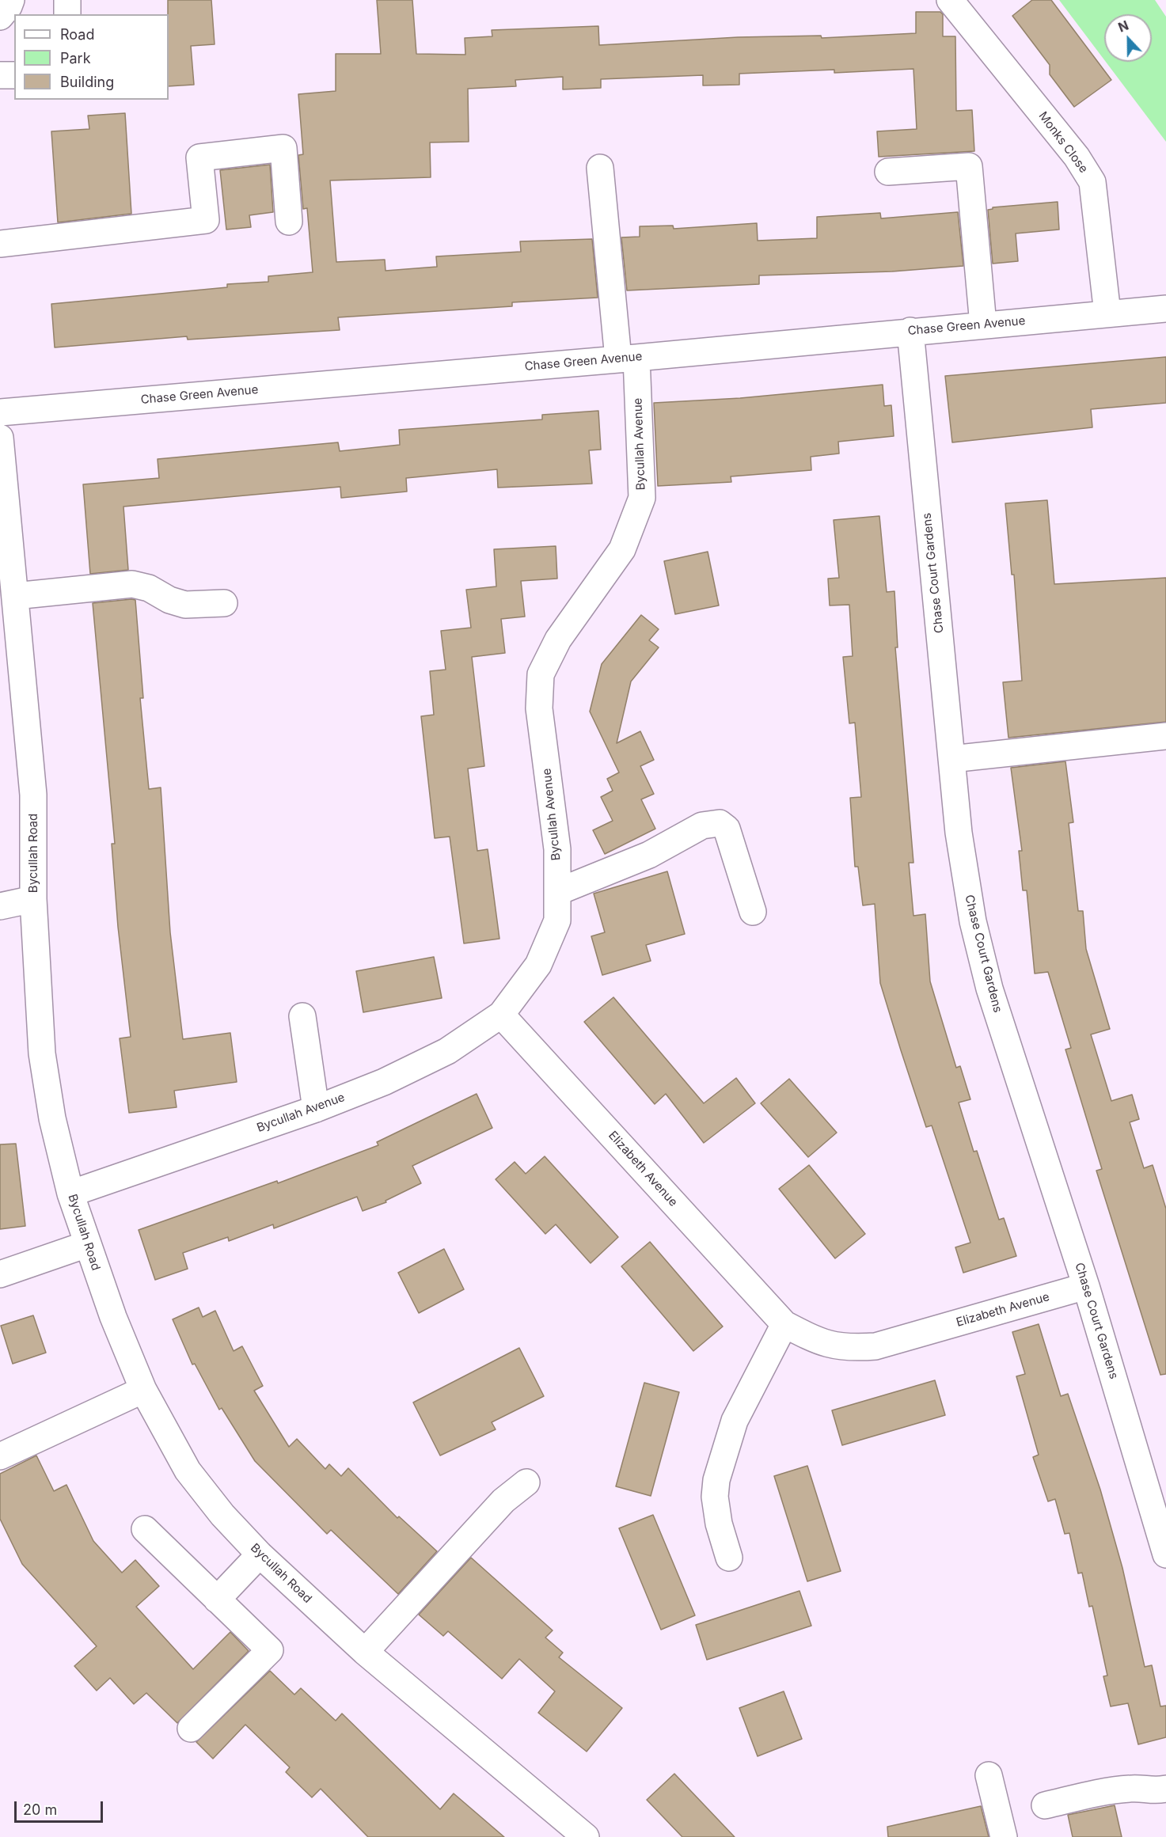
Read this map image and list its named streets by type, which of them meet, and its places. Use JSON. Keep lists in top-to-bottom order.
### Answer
{
  "streets": {
    "street": [
      "Monks Close",
      "Chase Green Avenue",
      "Bycullah Avenue",
      "Chase Court Gardens",
      "Bycullah Road",
      "Elizabeth Avenue"
    ]
  },
  "crossings": [
    ["Monks Close", "Chase Green Avenue"],
    ["Chase Green Avenue", "Bycullah Avenue"],
    ["Chase Green Avenue", "Chase Court Gardens"],
    ["Bycullah Avenue", "Bycullah Road"],
    ["Bycullah Avenue", "Elizabeth Avenue"],
    ["Chase Court Gardens", "Elizabeth Avenue"]
  ],
  "legend": ["Road", "Park", "Building"],
  "scale_bar": "20 m",
  "north": "top"
}
